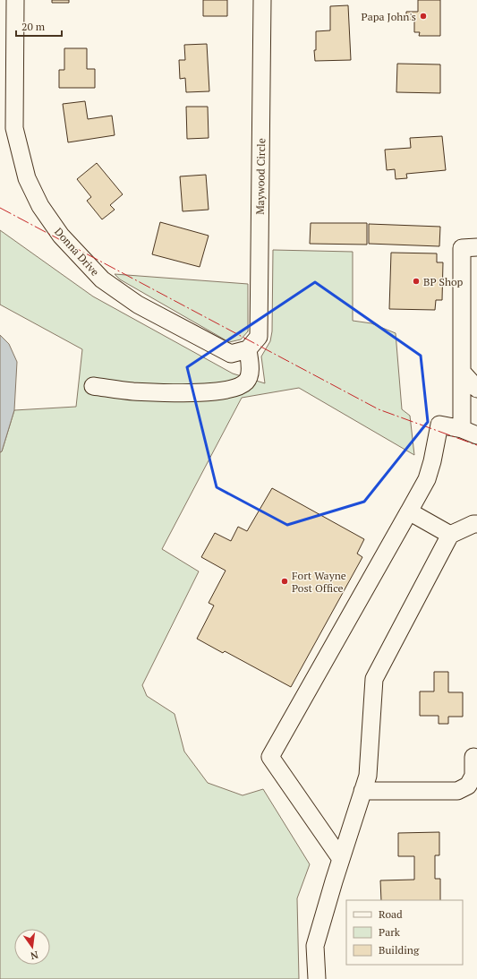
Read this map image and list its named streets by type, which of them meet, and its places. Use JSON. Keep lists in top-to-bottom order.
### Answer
{
  "streets": {
    "street": ["Maywood Circle", "Donna Drive"]
  },
  "crossings": [
    ["Maywood Circle", "Donna Drive"]
  ],
  "places": ["Papa John's", "BP Shop", "Fort Wayne Post Office"],
  "legend": ["Road", "Park", "Building"],
  "scale_bar": "20 m",
  "north": "bottom"
}
